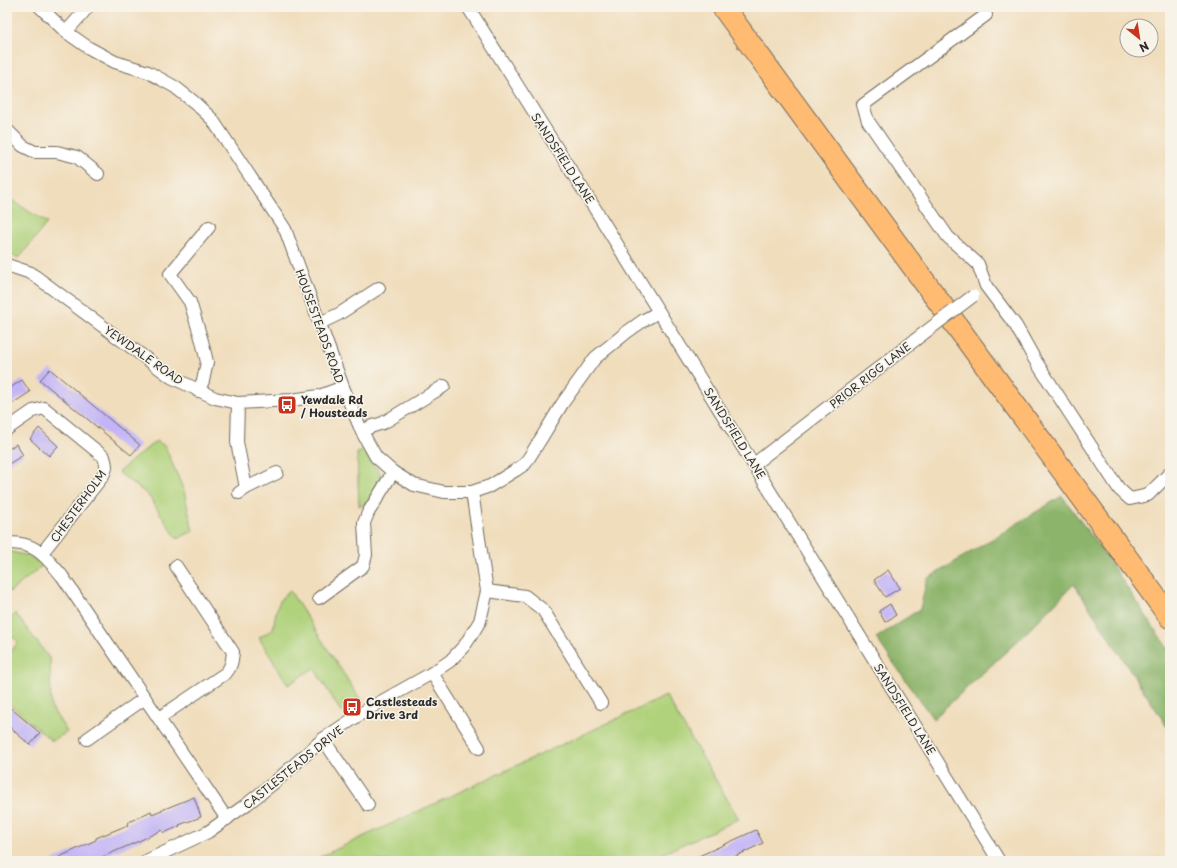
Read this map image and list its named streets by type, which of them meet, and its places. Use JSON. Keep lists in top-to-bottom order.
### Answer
{
  "streets": {
    "street": [
      "SANDSFIELD LANE",
      "HOUSESTEADS ROAD",
      "YEWDALE ROAD",
      "PRIOR RIGG LANE",
      "CHESTERHOLM",
      "CASTLESTEADS DRIVE"
    ]
  },
  "crossings": [
    ["SANDSFIELD LANE", "HOUSESTEADS ROAD"],
    ["SANDSFIELD LANE", "PRIOR RIGG LANE"],
    ["HOUSESTEADS ROAD", "YEWDALE ROAD"],
    ["HOUSESTEADS ROAD", "CASTLESTEADS DRIVE"],
    ["CHESTERHOLM", "CASTLESTEADS DRIVE"]
  ],
  "places": {
    "bus stop": ["Yewdale Rd / Housteads", "Castlesteads Drive 3rd"]
  },
  "north": "bottom right"
}
